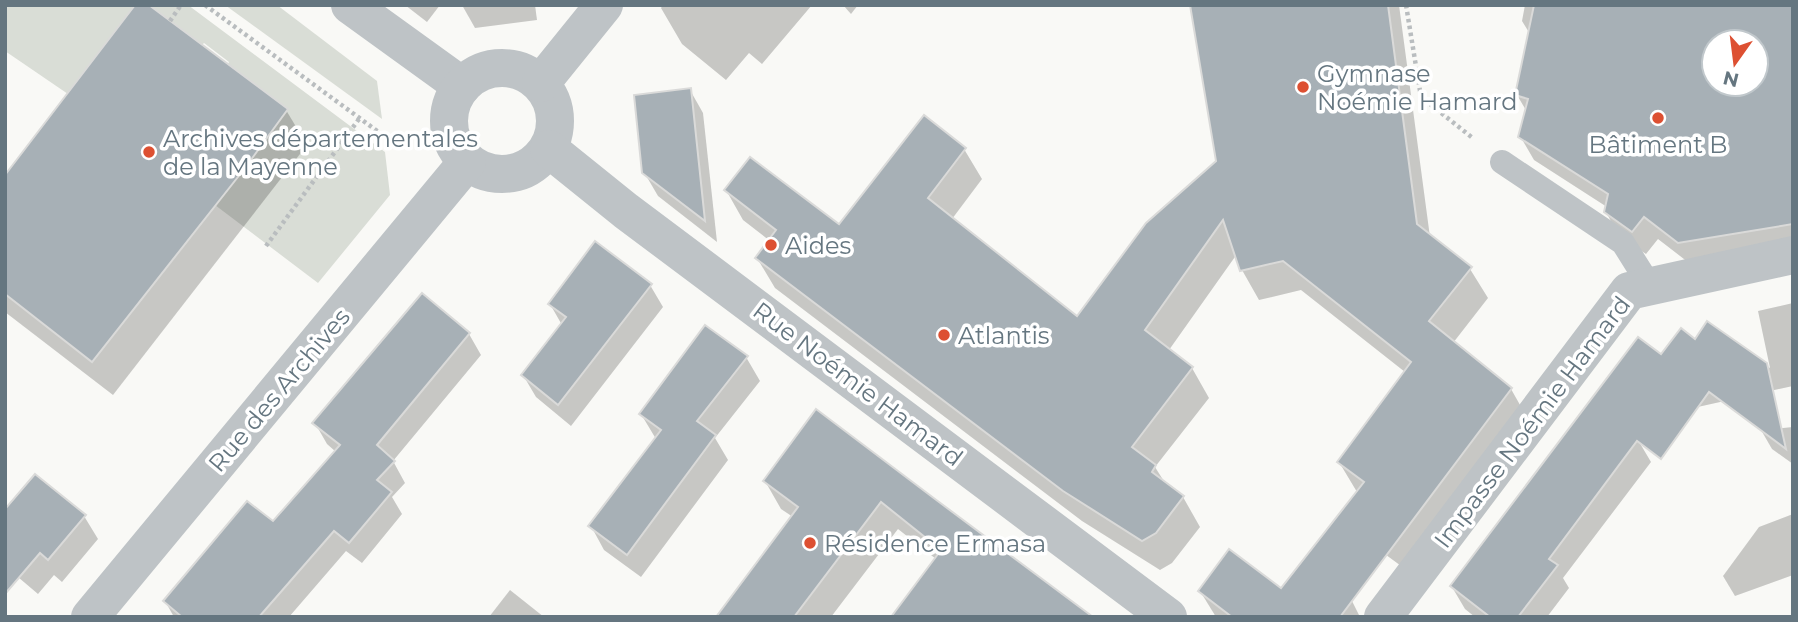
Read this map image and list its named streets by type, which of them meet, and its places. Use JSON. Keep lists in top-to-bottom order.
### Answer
{
  "streets": {
    "street": ["Rue Noémie Hamard", "Rue des Archives", "Impasse Noémie Hamard"]
  },
  "crossings": [
    ["Rue Noémie Hamard", "Rue des Archives"]
  ],
  "places": [
    "Gymnase Noémie Hamard",
    "Bâtiment B",
    "Archives départementales de la Mayenne",
    "Aides",
    "Atlantis",
    "Résidence Ermasa"
  ],
  "north": "bottom"
}
